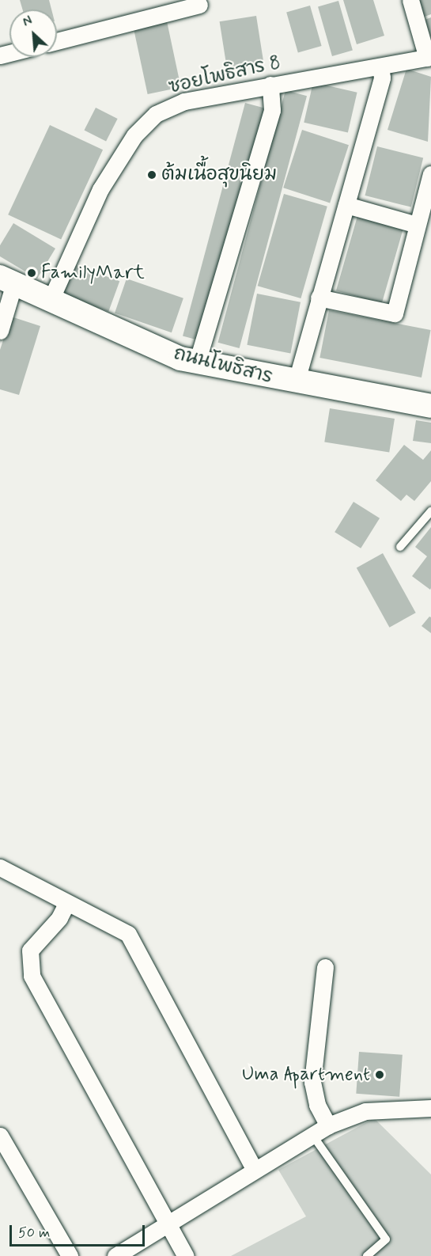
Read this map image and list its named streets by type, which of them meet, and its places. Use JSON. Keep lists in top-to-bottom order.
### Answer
{
  "streets": {
    "street": ["ซอยโพธิสาร 8", "ถนนโพธิสาร"]
  },
  "crossings": [
    ["ซอยโพธิสาร 8", "ถนนโพธิสาร"]
  ],
  "places": ["ต้มเนื้อสุขนิยม", "FamilyMart", "Uma Apartment"],
  "scale_bar": "50 m",
  "north": "top left"
}
